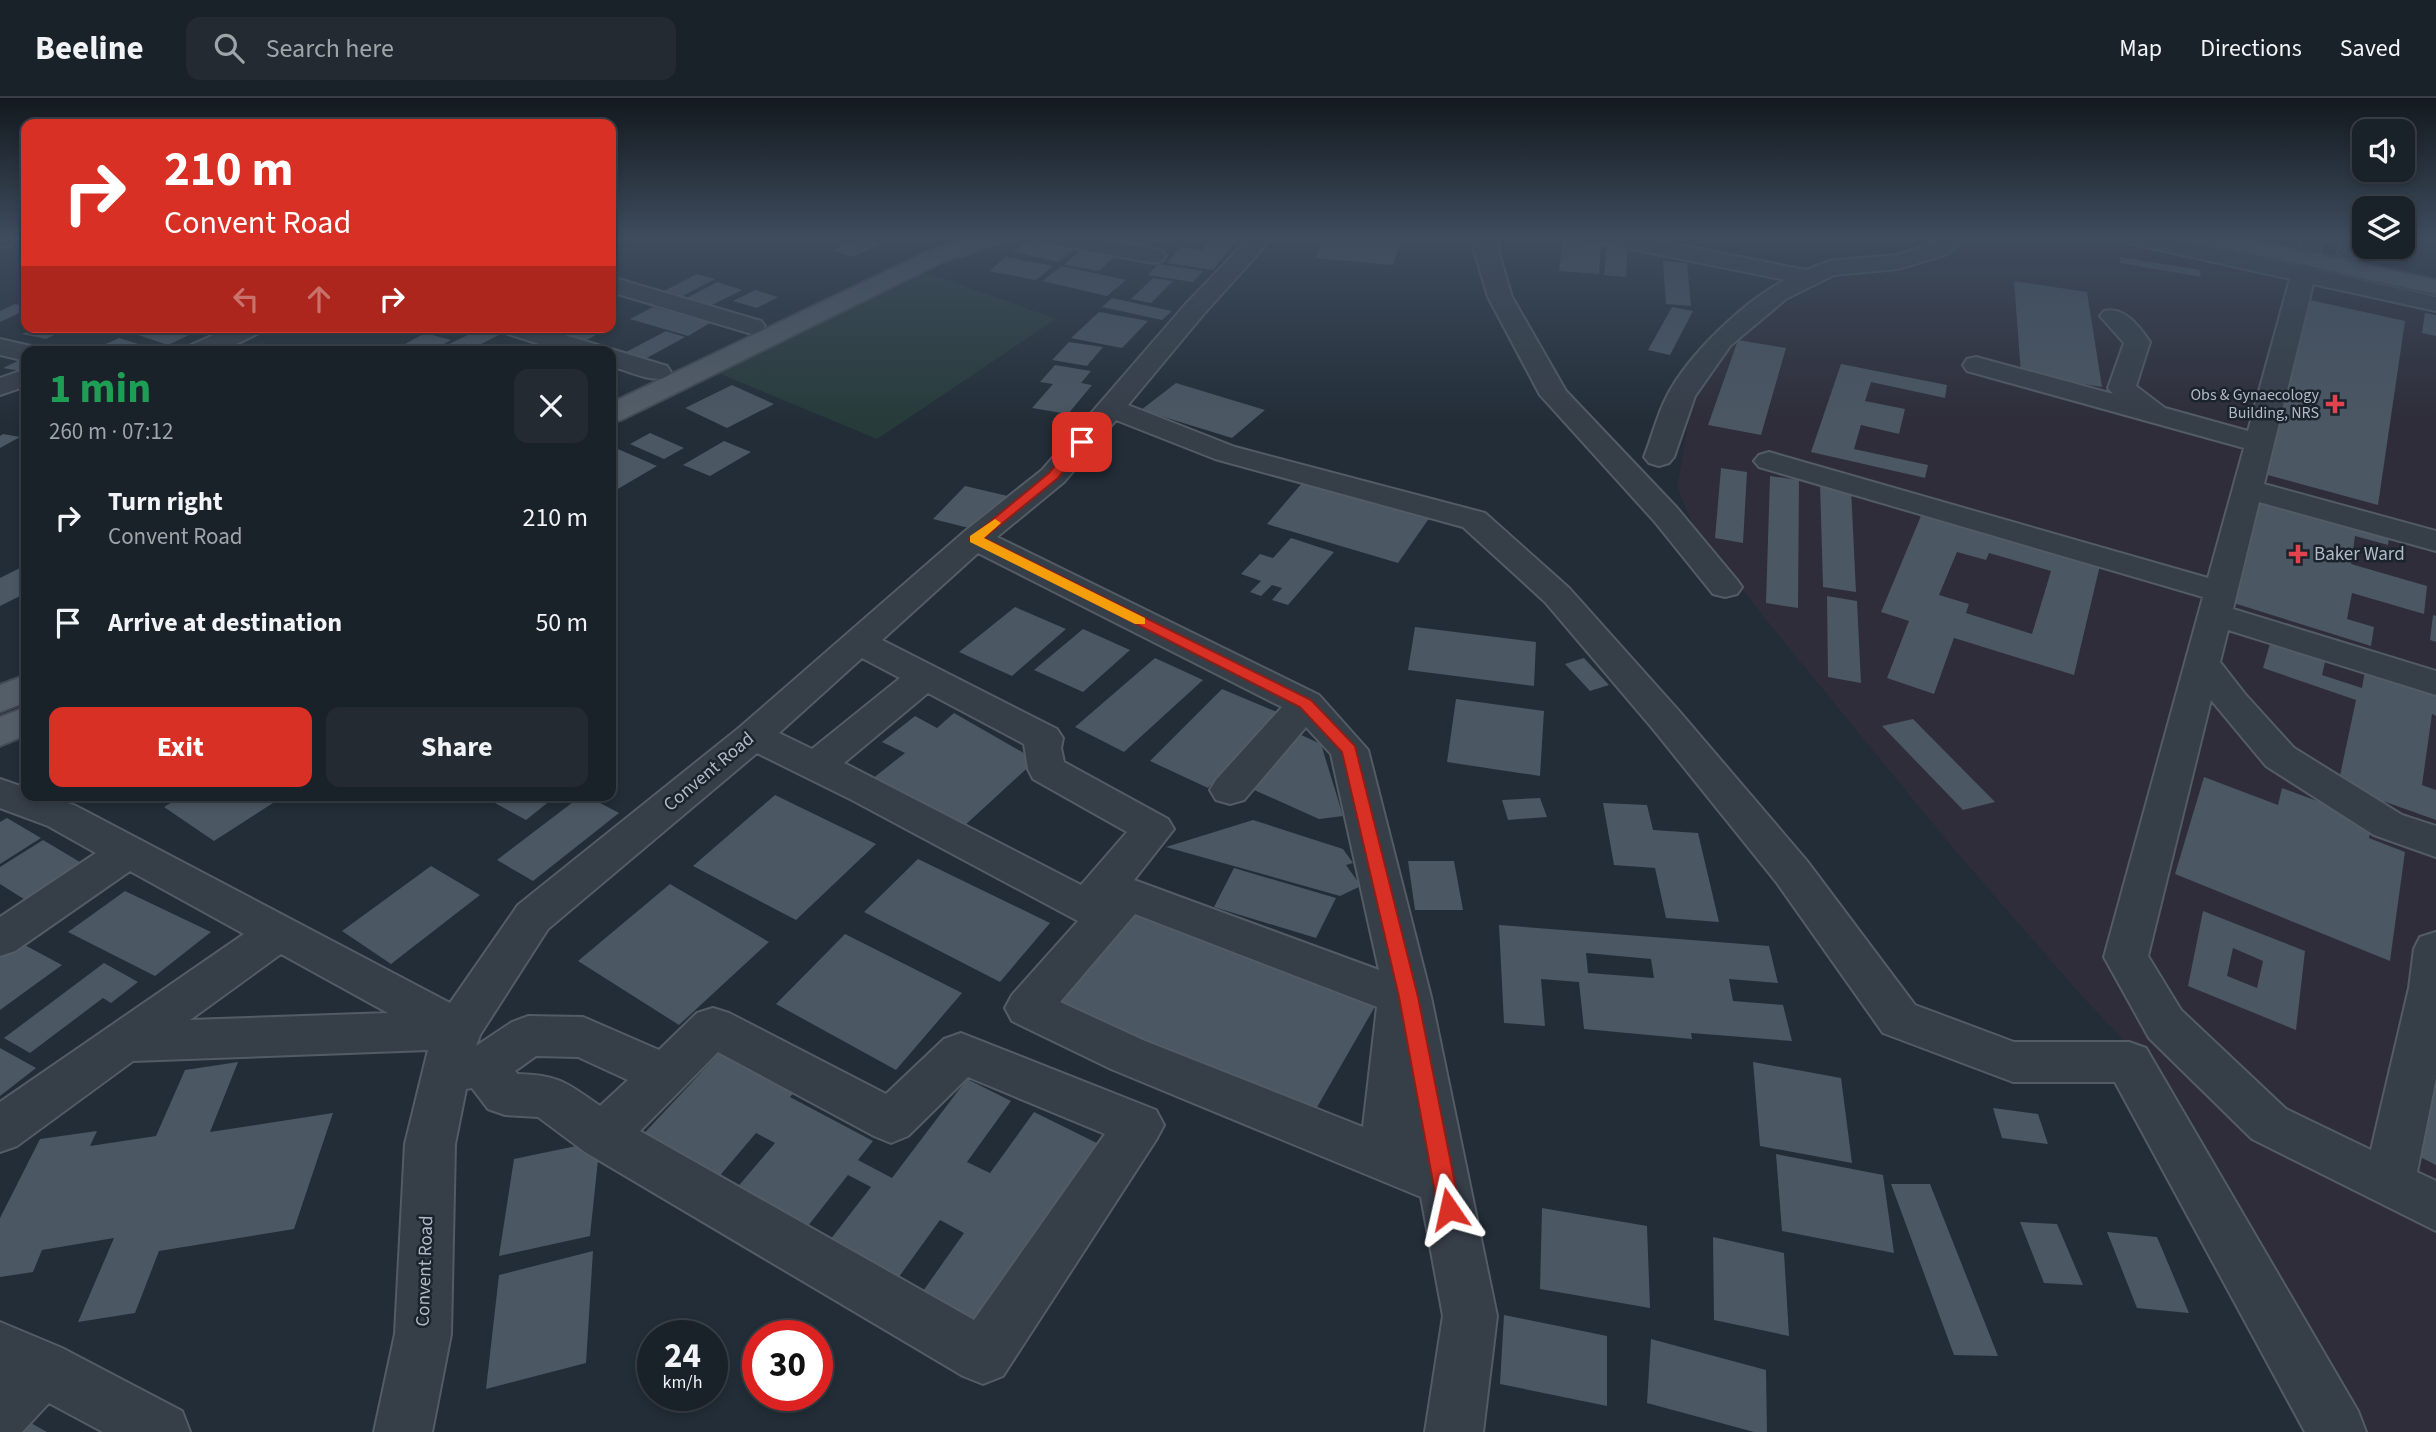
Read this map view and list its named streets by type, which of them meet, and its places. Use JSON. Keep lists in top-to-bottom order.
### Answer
{
  "streets": {
    "street": ["Convent Road"]
  },
  "places": {
    "health": ["Obs & Gynaecology Building, NRS", "Baker Ward"]
  },
  "page": {
    "header": "Beeline",
    "search": "Search here",
    "nav": ["Map", "Directions", "Saved"],
    "turn": ["210 m", "Convent Road"],
    "heading": ["1 min", "260 m · 07:12"],
    "list": [
      {
        "name": "Turn right",
        "note": "Convent Road",
        "value": "210 m"
      },
      {
        "name": "Arrive at destination",
        "value": "50 m"
      }
    ],
    "buttons": ["Exit", "Share"],
    "speed": "24 km/h",
    "limit": "30"
  }
}
